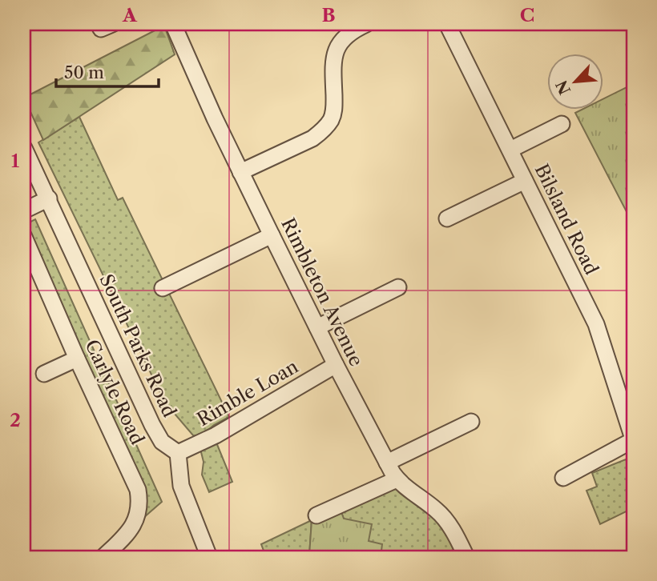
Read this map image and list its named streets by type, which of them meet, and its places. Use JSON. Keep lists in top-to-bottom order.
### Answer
{
  "streets": {
    "street": [
      "Bilsland Road",
      "Rimbleton Avenue",
      "South Parks Road",
      "Carlyle Road",
      "Rimble Loan"
    ]
  },
  "crossings": [
    ["Rimbleton Avenue", "Rimble Loan"],
    ["South Parks Road", "Rimble Loan"]
  ],
  "scale_bar": "50 m",
  "north": "bottom left",
  "grid": {
    "columns": ["A", "B", "C"],
    "rows": ["1", "2"]
  }
}
